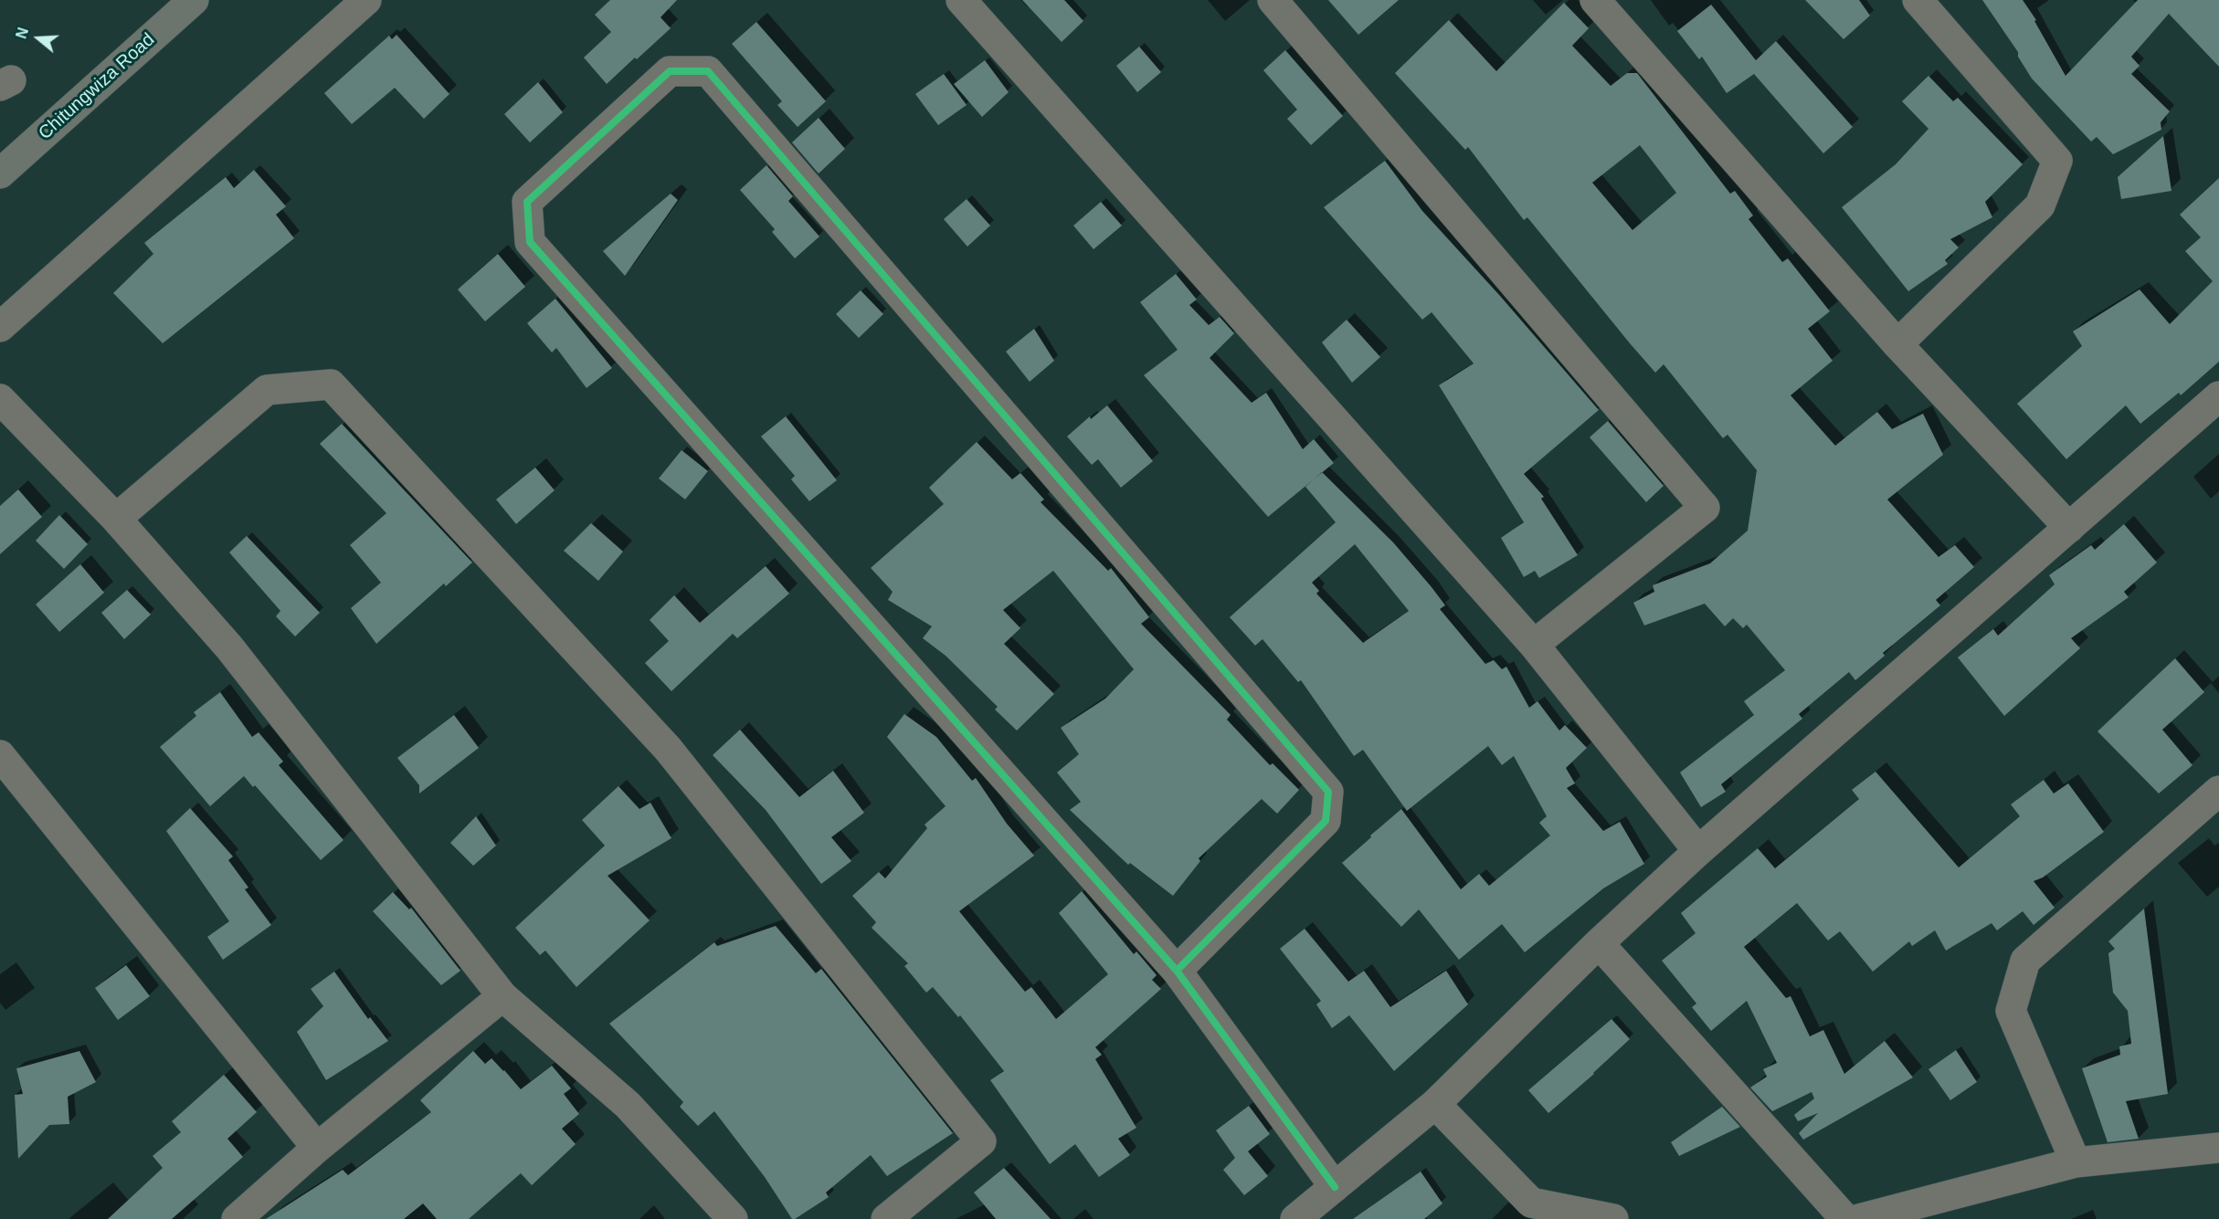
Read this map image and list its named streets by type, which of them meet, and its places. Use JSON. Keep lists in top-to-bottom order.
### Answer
{
  "streets": {
    "main road": ["Chitungwiza Road"]
  },
  "north": "left"
}
